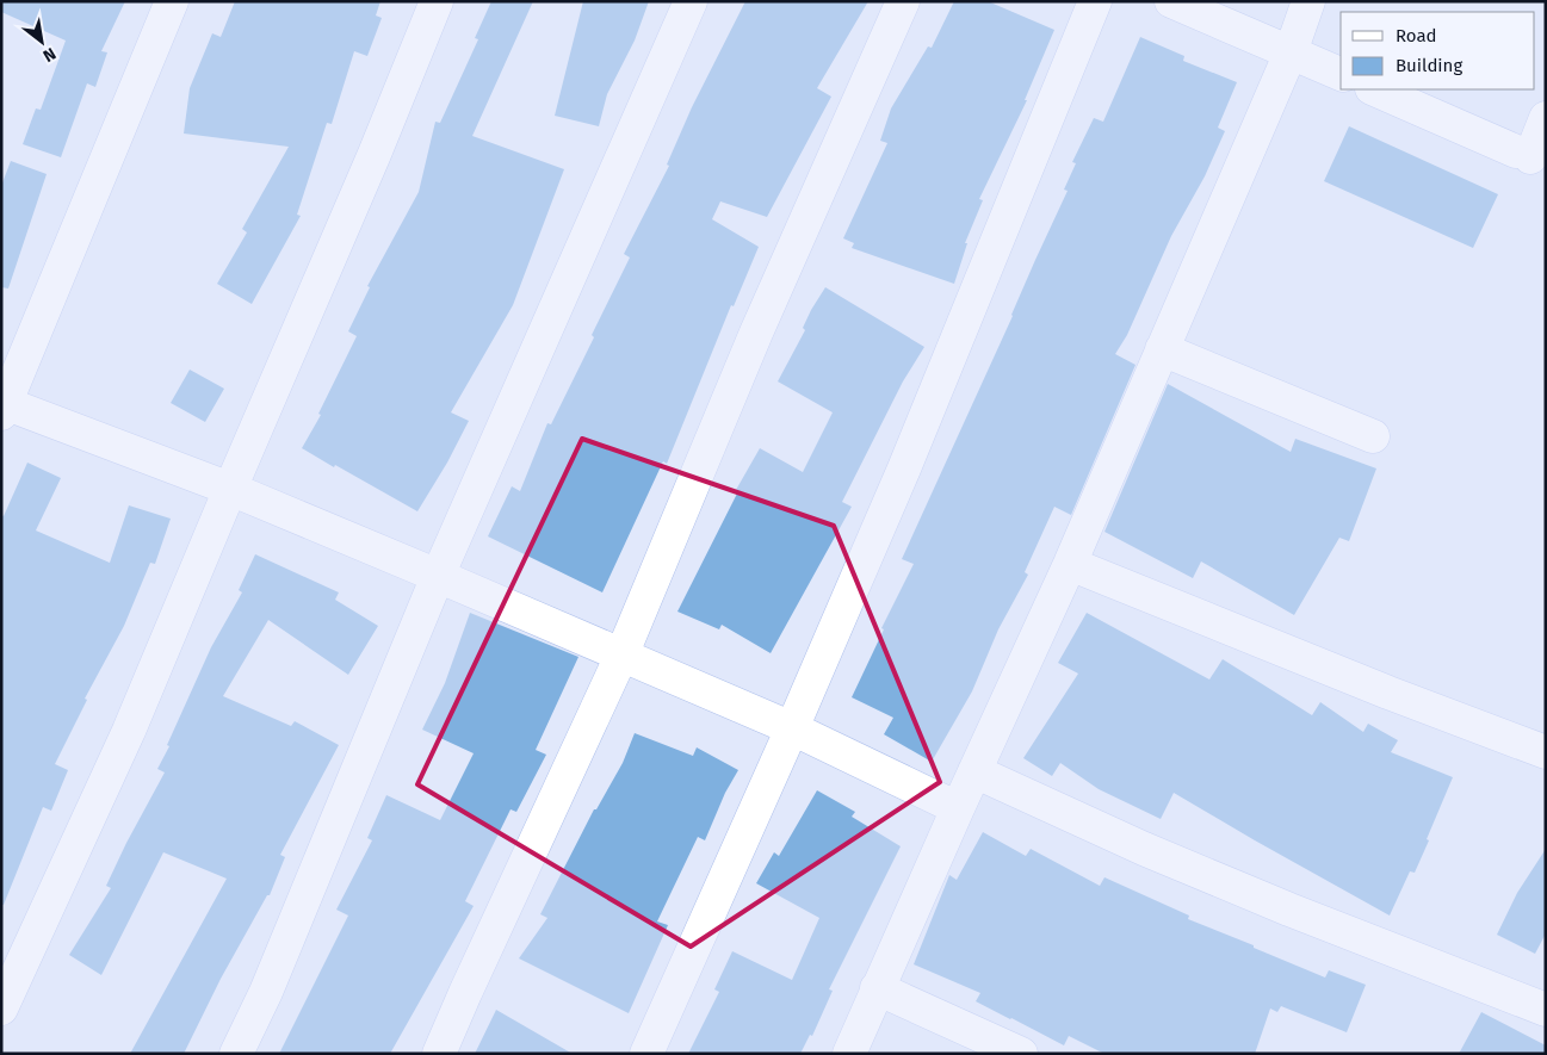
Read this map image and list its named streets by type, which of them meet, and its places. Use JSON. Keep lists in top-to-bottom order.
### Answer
{
  "legend": ["Road", "Building"],
  "north": "bottom right"
}
